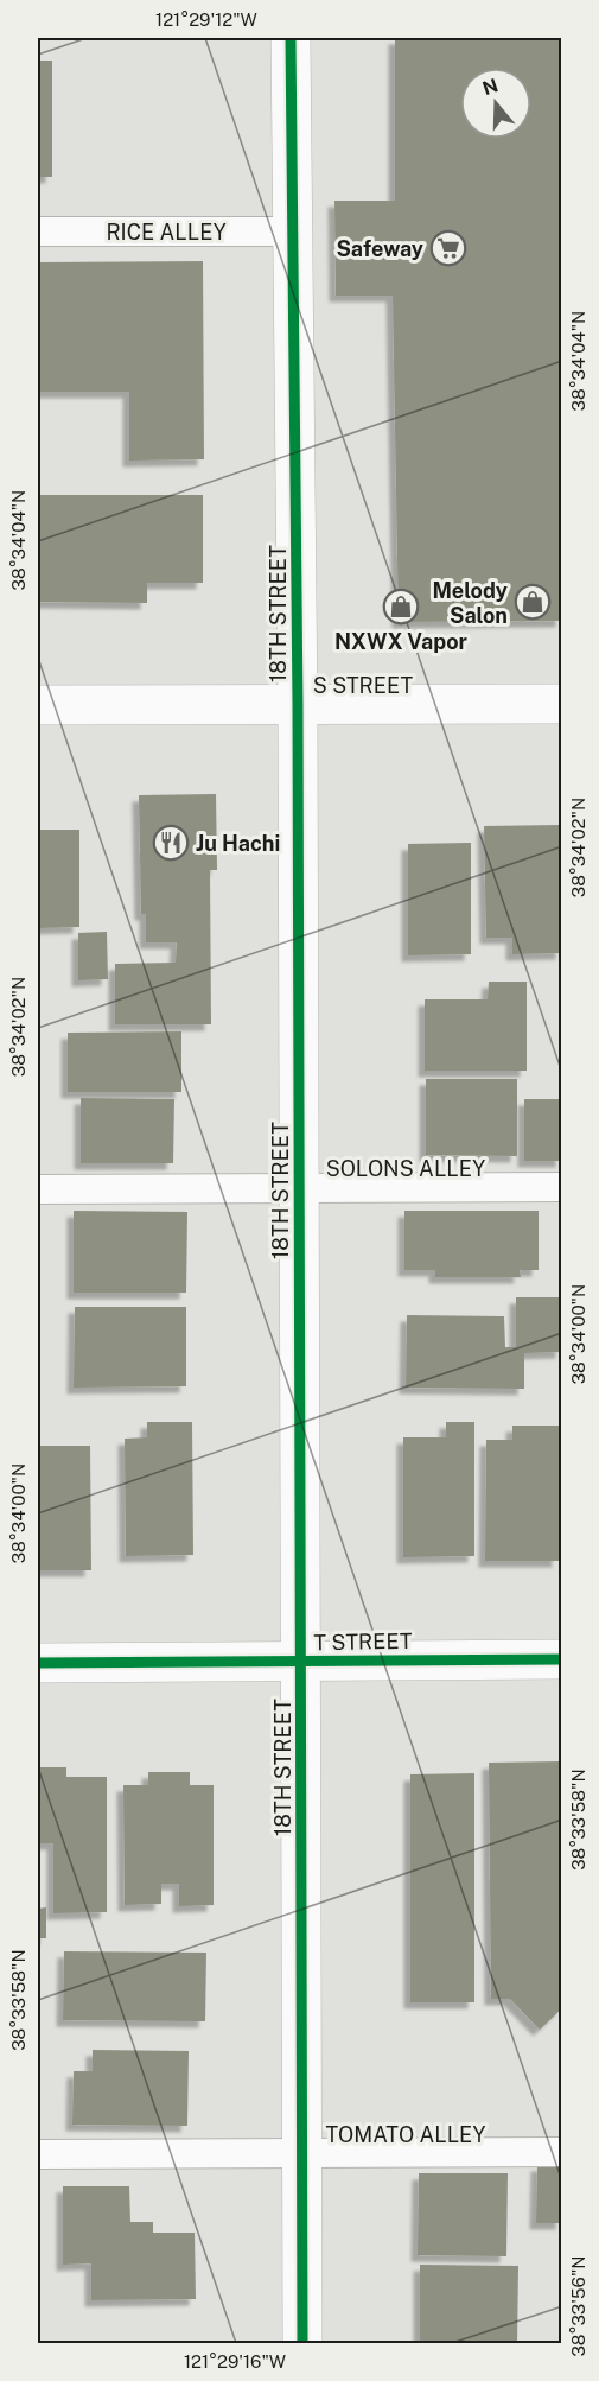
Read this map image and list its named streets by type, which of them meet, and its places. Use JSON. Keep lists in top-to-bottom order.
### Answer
{
  "streets": {
    "street": ["18TH STREET", "S STREET", "T STREET"],
    "lane": ["RICE ALLEY", "SOLONS ALLEY", "TOMATO ALLEY"]
  },
  "crossings": [
    ["RICE ALLEY", "18TH STREET"],
    ["18TH STREET", "S STREET"],
    ["18TH STREET", "SOLONS ALLEY"],
    ["18TH STREET", "T STREET"],
    ["18TH STREET", "TOMATO ALLEY"]
  ],
  "places": {
    "supermarket": ["Safeway"],
    "shop": ["Melody Salon", "NXWX Vapor"],
    "restaurant": ["Ju Hachi"]
  },
  "north": "top",
  "coordinates": [
    "121°29'12\"W",
    "38°34'04\"N",
    "38°34'02\"N",
    "38°34'00\"N",
    "38°33'58\"N",
    "38°33'56\"N",
    "121°29'16\"W"
  ]
}
